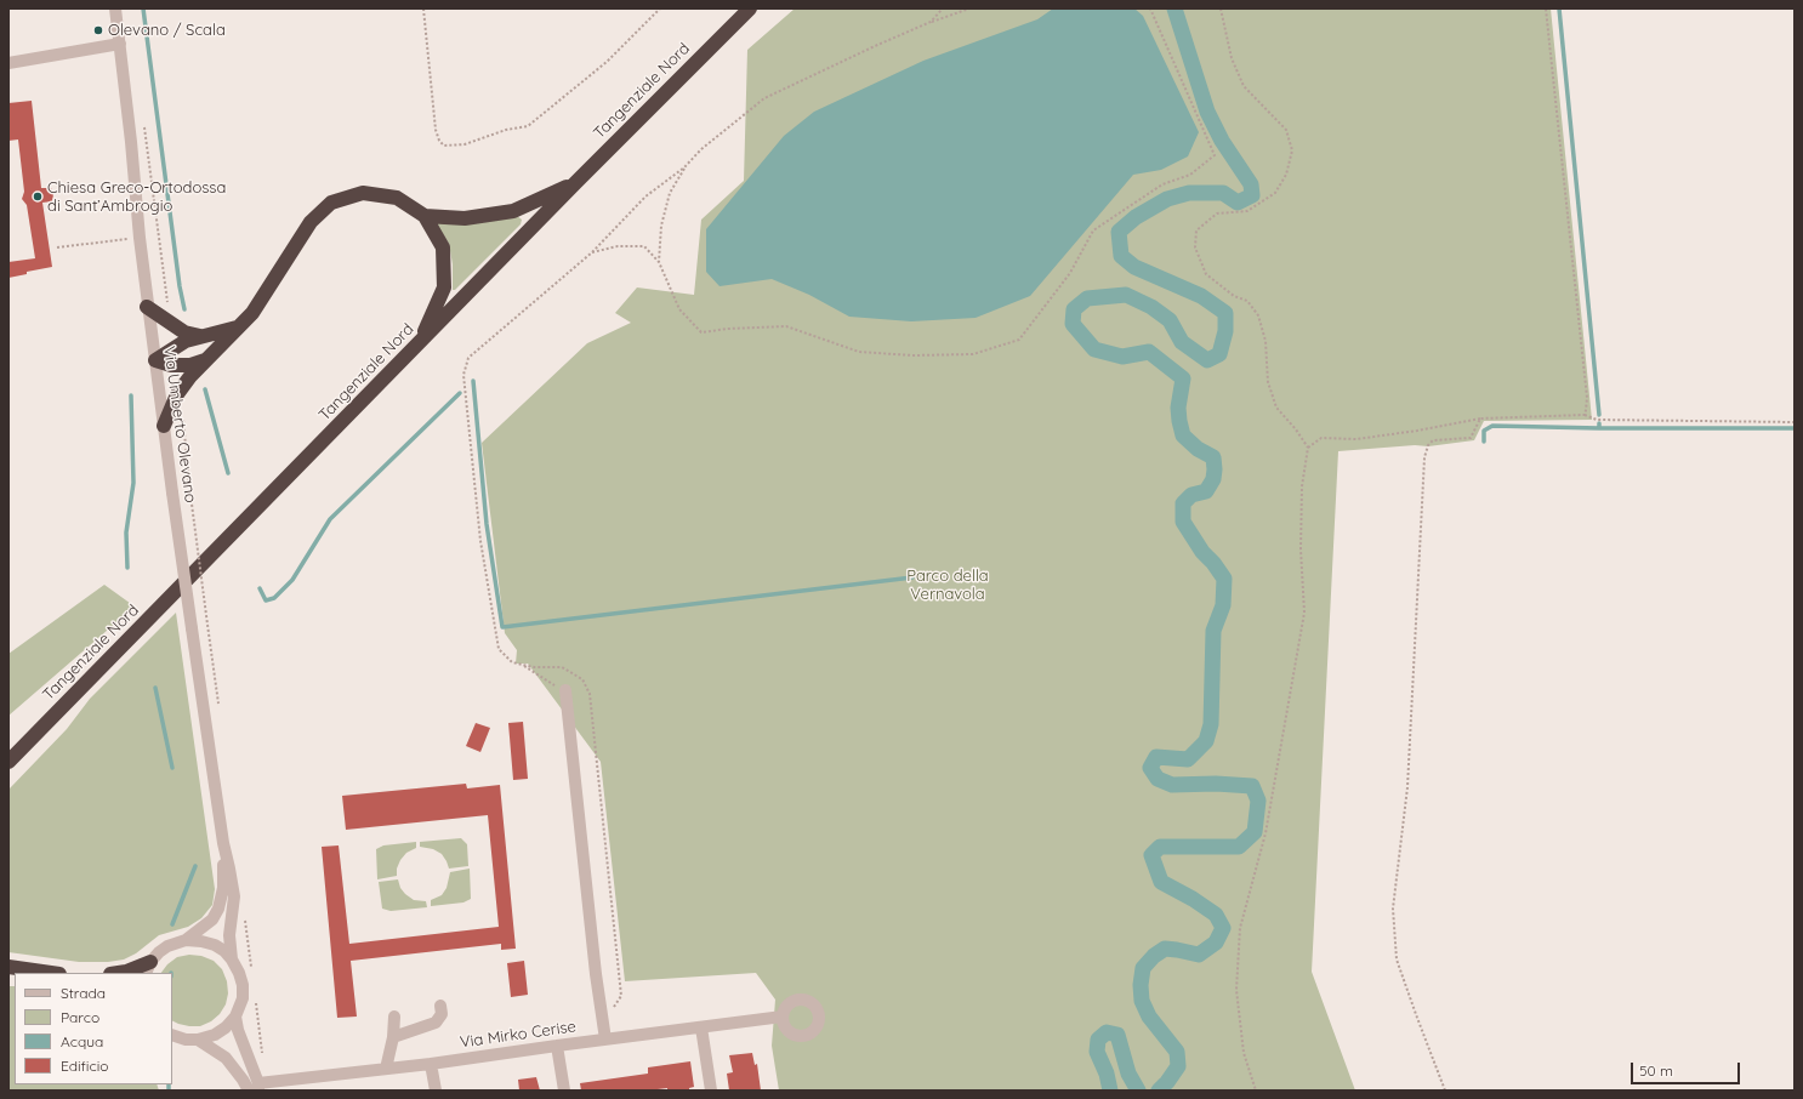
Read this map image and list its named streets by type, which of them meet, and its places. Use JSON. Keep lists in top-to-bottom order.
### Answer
{
  "streets": {
    "highway": ["Tangenziale Nord"],
    "street": ["Via Umberto Olevano", "Via Mirko Cerise"]
  },
  "crossings": [
    ["Via Umberto Olevano", "Via Mirko Cerise"]
  ],
  "parks": ["Parco della Vernavola"],
  "places": ["Olevano / Scala", "Chiesa Greco-Ortodossa di Sant’Ambrogio"],
  "legend": [
    "Strada",
    "Parco",
    "Acqua",
    "Edificio"
  ],
  "scale_bar": "50 m"
}
